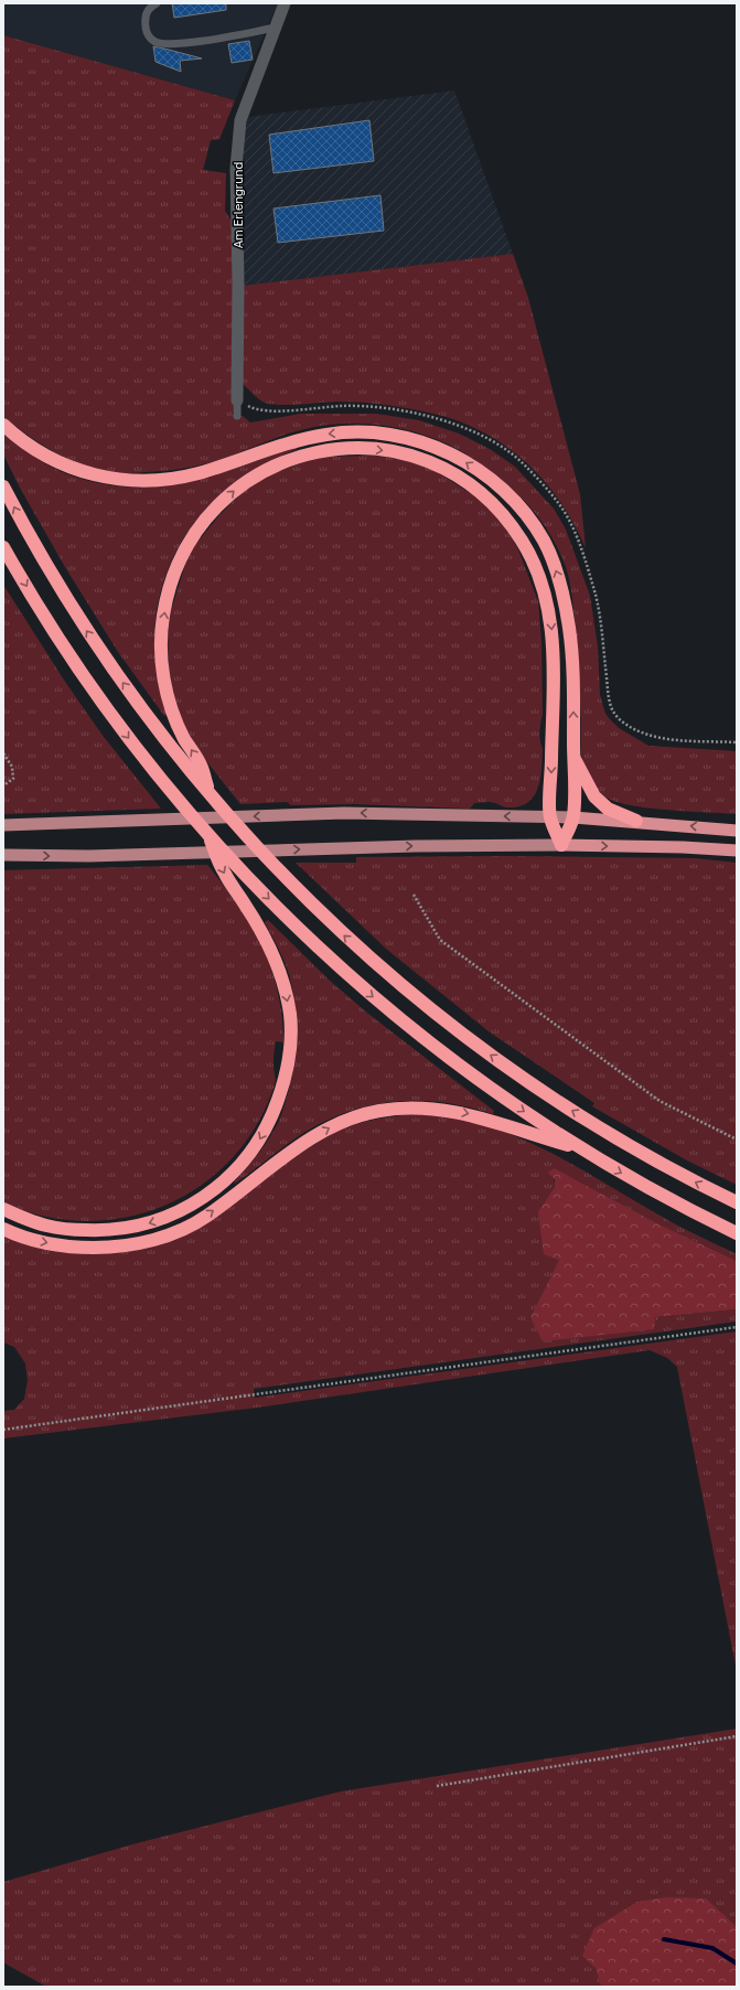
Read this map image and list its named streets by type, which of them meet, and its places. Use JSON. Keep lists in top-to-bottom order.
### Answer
{
  "streets": {
    "street": ["Am Erlengrund"]
  }
}
